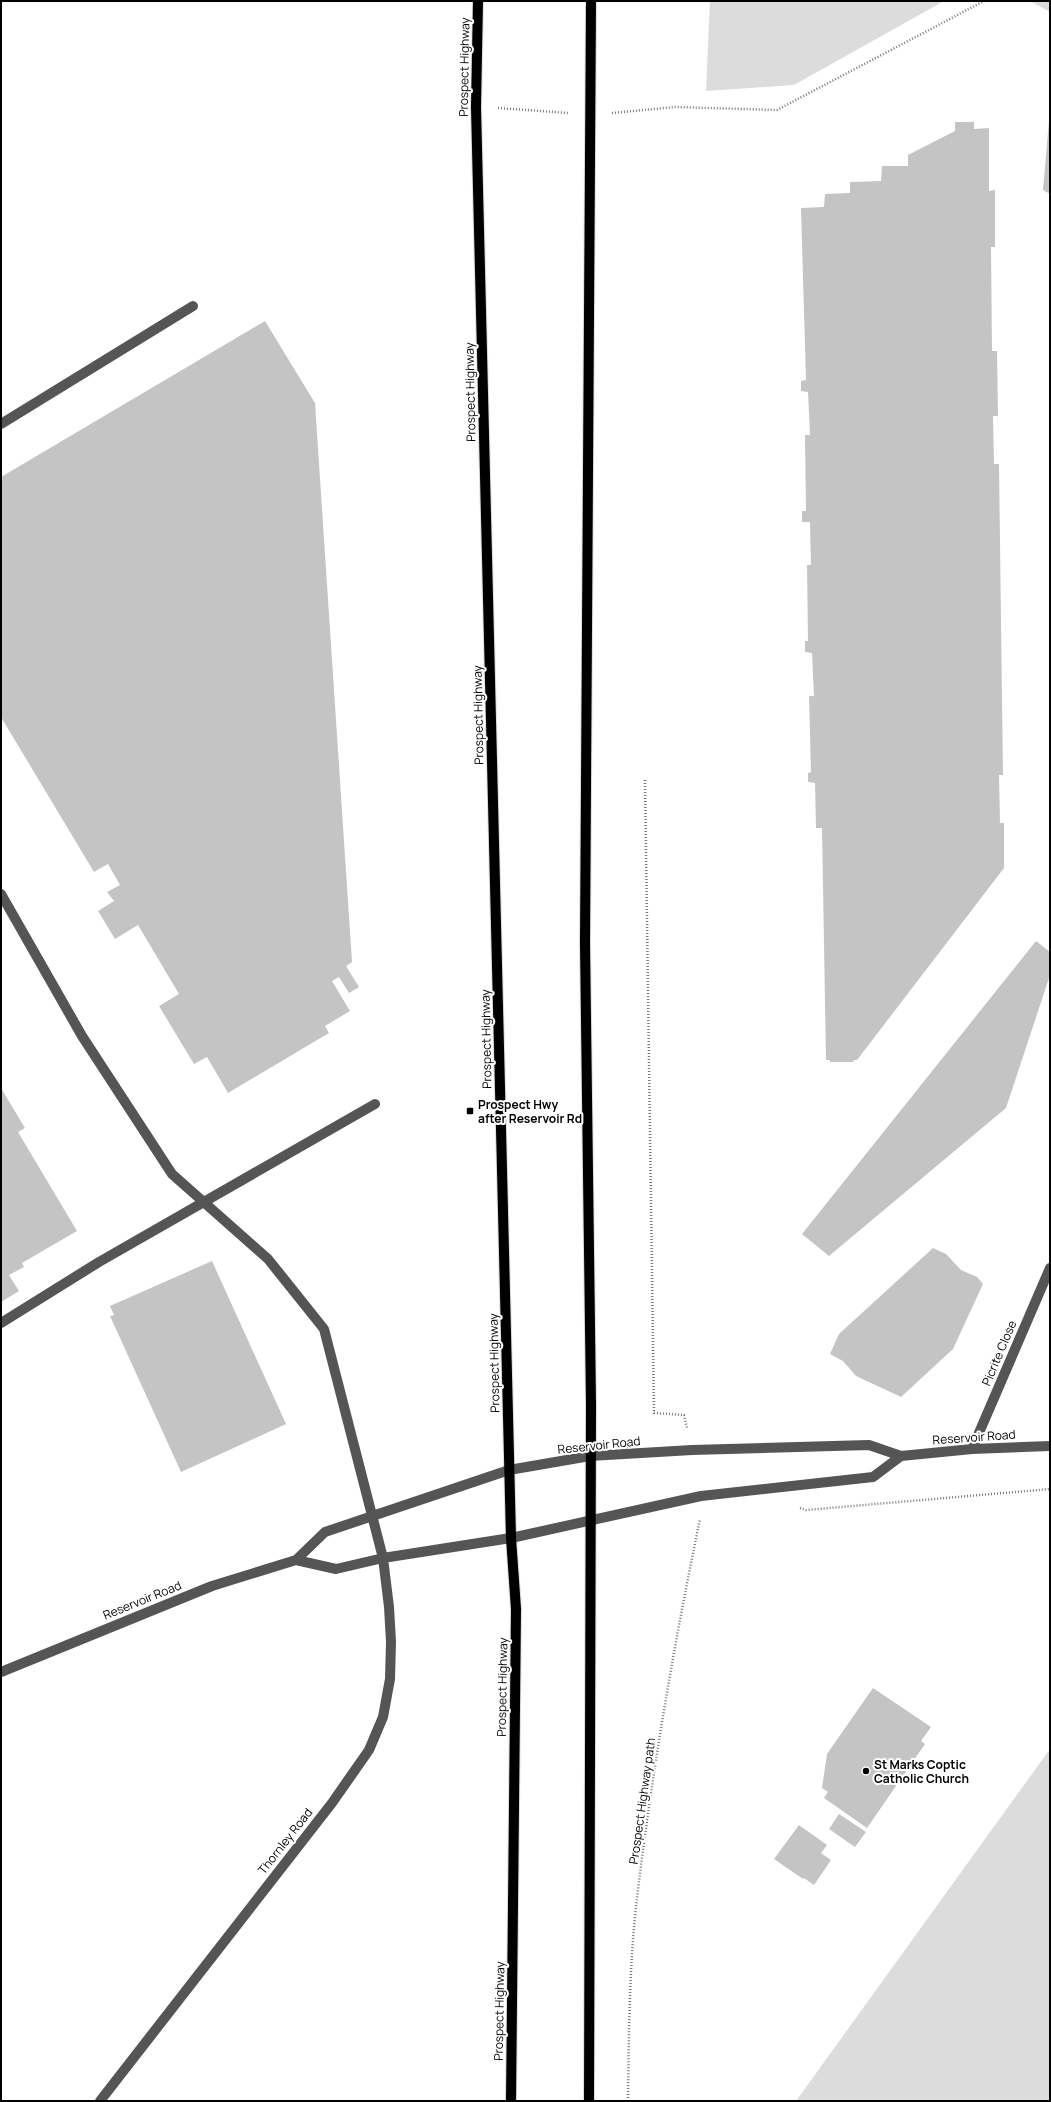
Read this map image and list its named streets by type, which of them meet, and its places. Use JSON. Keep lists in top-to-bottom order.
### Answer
{
  "streets": {
    "main road": ["Prospect Highway"],
    "street": ["Picrite Close", "Reservoir Road", "Thornley Road"],
    "path": ["Prospect Highway path"]
  },
  "crossings": [
    ["Prospect Highway", "Reservoir Road"],
    ["Picrite Close", "Reservoir Road"],
    ["Reservoir Road", "Thornley Road"]
  ],
  "places": {
    "transit": ["Prospect Hwy after Reservoir Rd"],
    "other": ["St Marks Coptic Catholic Church"]
  }
}
